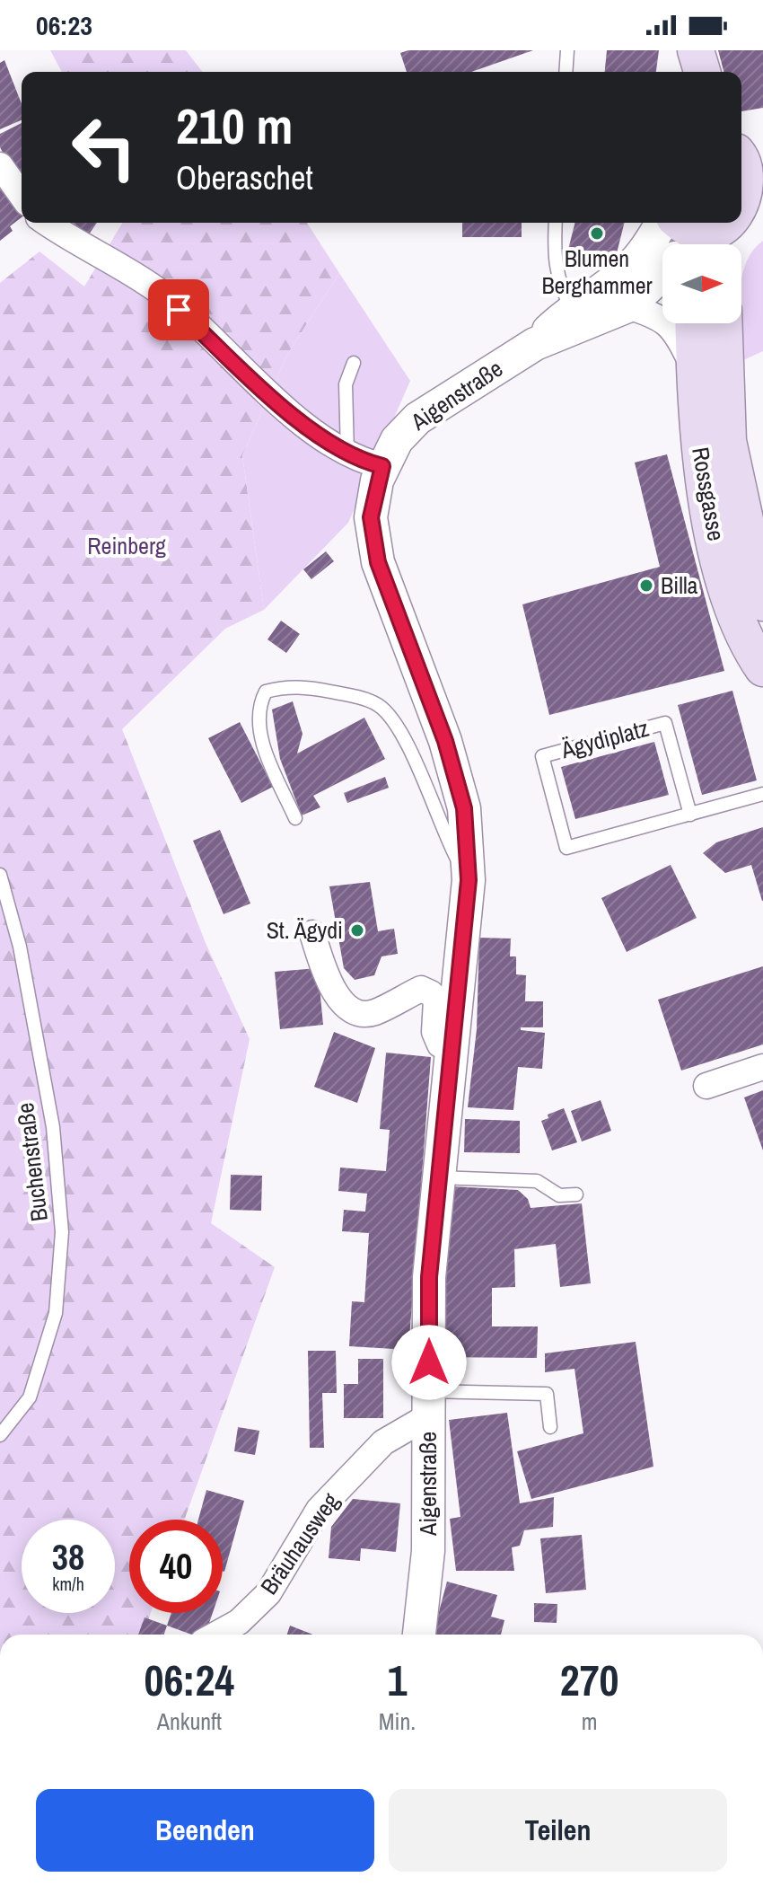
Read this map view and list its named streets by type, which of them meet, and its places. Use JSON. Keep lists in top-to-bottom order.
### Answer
{
  "streets": {
    "main road": ["Rossgasse"],
    "street": ["Aigenstraße", "Bräuhausweg"],
    "lane": ["Ägydiplatz", "Buchenstraße"]
  },
  "crossings": [
    ["Aigenstraße", "Bräuhausweg"]
  ],
  "parks": ["Reinberg"],
  "places": ["Blumen Berghammer", "Billa", "St. Ägydi"],
  "north": "right",
  "page": {
    "status": "06:23",
    "turn": ["210 m", "Oberaschet"],
    "speed": "38 km/h",
    "limit": "40",
    "eta": [
      "06:24",
      "Ankunft",
      "1",
      "Min.",
      "270",
      "m"
    ],
    "buttons": ["Beenden", "Teilen"]
  }
}
